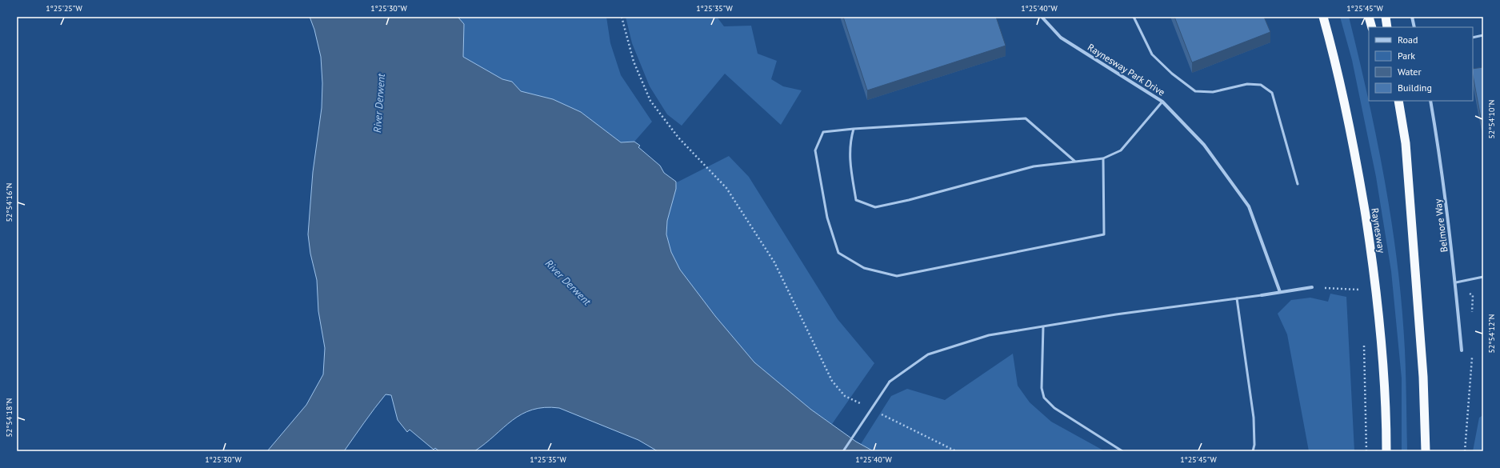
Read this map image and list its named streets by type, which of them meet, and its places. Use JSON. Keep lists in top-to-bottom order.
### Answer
{
  "streets": {
    "highway": ["Raynesway"],
    "street": ["Raynesway Park Drive", "Belmore Way"]
  },
  "water": ["River Derwent"],
  "legend": [
    "Road",
    "Park",
    "Water",
    "Building"
  ],
  "coordinates": [
    "1°25'25\"W",
    "1°25'30\"W",
    "1°25'35\"W",
    "1°25'40\"W",
    "1°25'45\"W",
    "52°54'10\"N",
    "52°54'16\"N",
    "52°54'12\"N",
    "52°54'18\"N"
  ]
}
